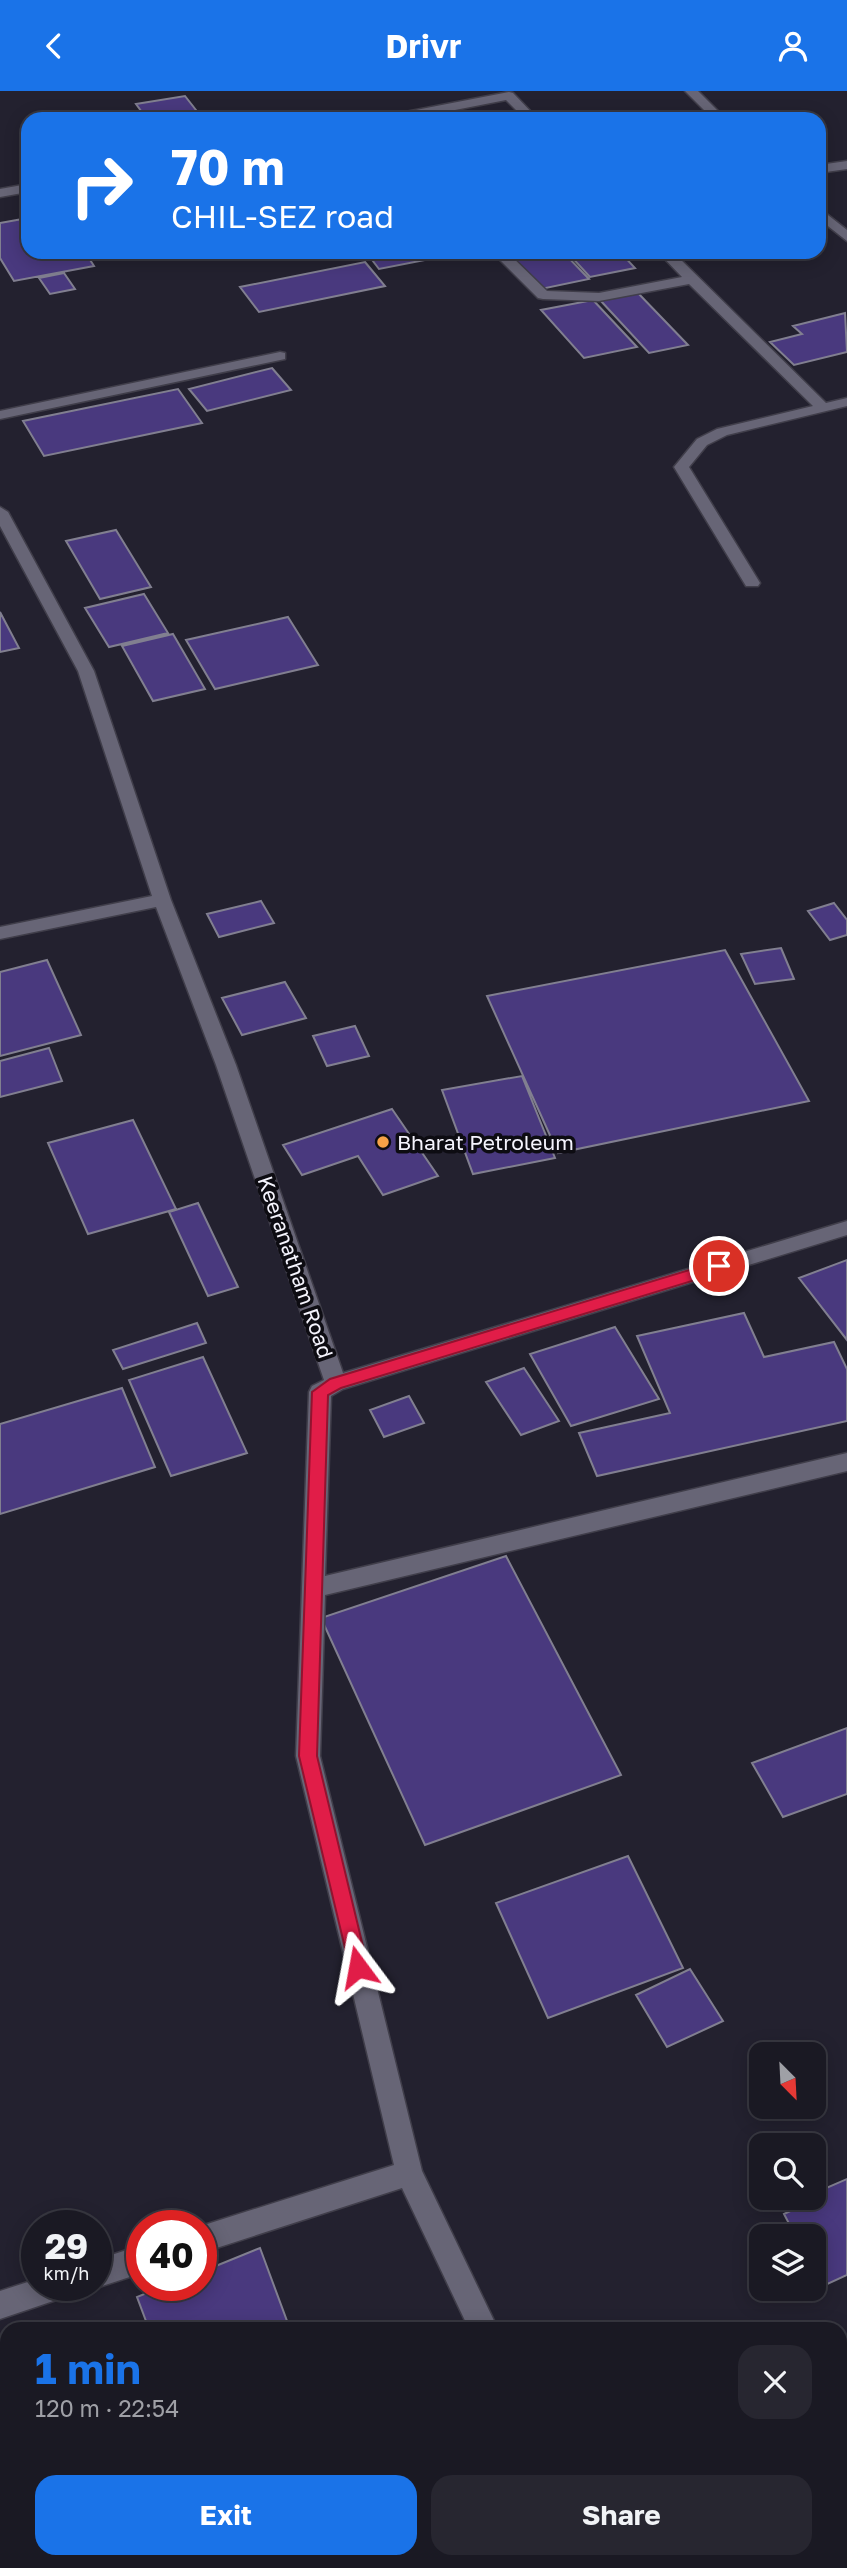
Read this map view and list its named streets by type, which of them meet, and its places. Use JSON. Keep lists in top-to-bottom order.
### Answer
{
  "streets": {
    "street": ["Keeranatham Road"]
  },
  "places": ["Bharat Petroleum"],
  "north": "bottom right",
  "page": {
    "header": "Drivr",
    "turn": ["70 m", "CHIL-SEZ road"],
    "speed": "29 km/h",
    "limit": "40",
    "heading": ["1 min", "120 m · 22:54"],
    "buttons": ["Exit", "Share"]
  }
}
